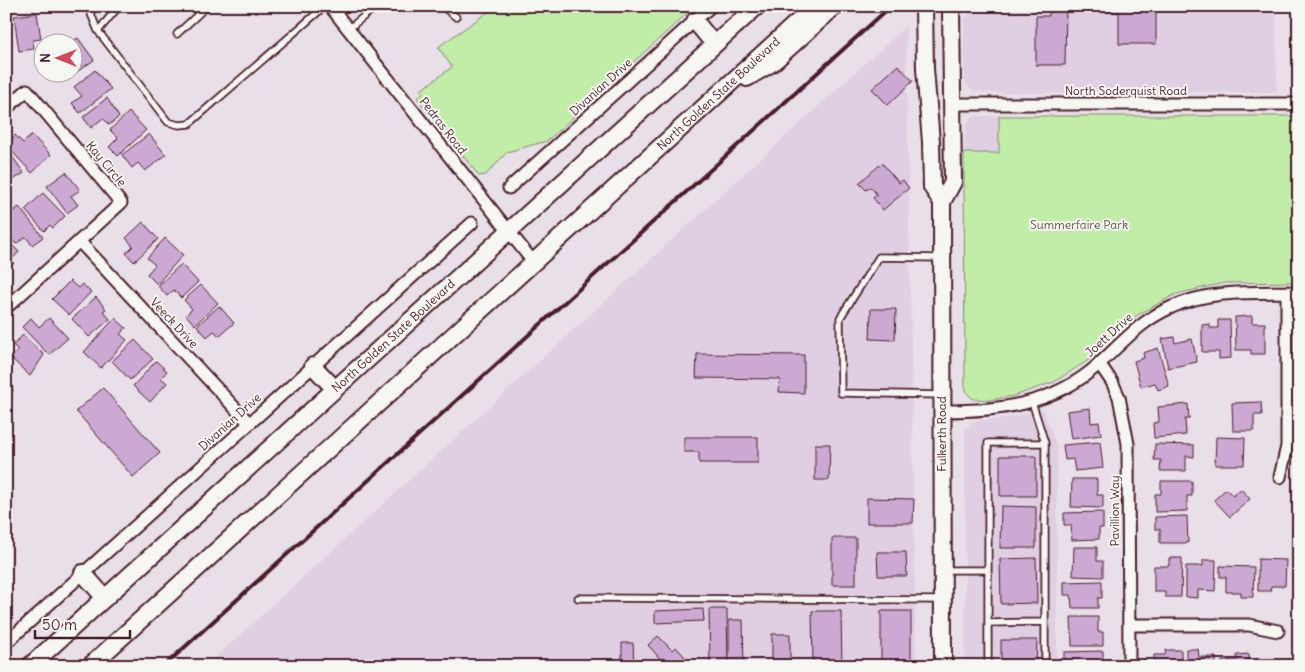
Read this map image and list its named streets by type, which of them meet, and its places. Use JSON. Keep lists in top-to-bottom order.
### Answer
{
  "streets": {
    "main road": ["North Golden State Boulevard", "Fulkerth Road"],
    "street": [
      "Divanian Drive",
      "North Soderquist Road",
      "Pedras Road",
      "Kay Circle",
      "Veeck Drive",
      "Joett Drive",
      "Pavillion Way"
    ]
  },
  "crossings": [
    ["Divanian Drive", "Veeck Drive"],
    ["North Soderquist Road", "Fulkerth Road"],
    ["North Golden State Boulevard", "Pedras Road"],
    ["Kay Circle", "Veeck Drive"],
    ["Joett Drive", "Fulkerth Road"],
    ["Joett Drive", "Pavillion Way"]
  ],
  "parks": ["Summerfaire Park"],
  "scale_bar": "50 m",
  "north": "left"
}
